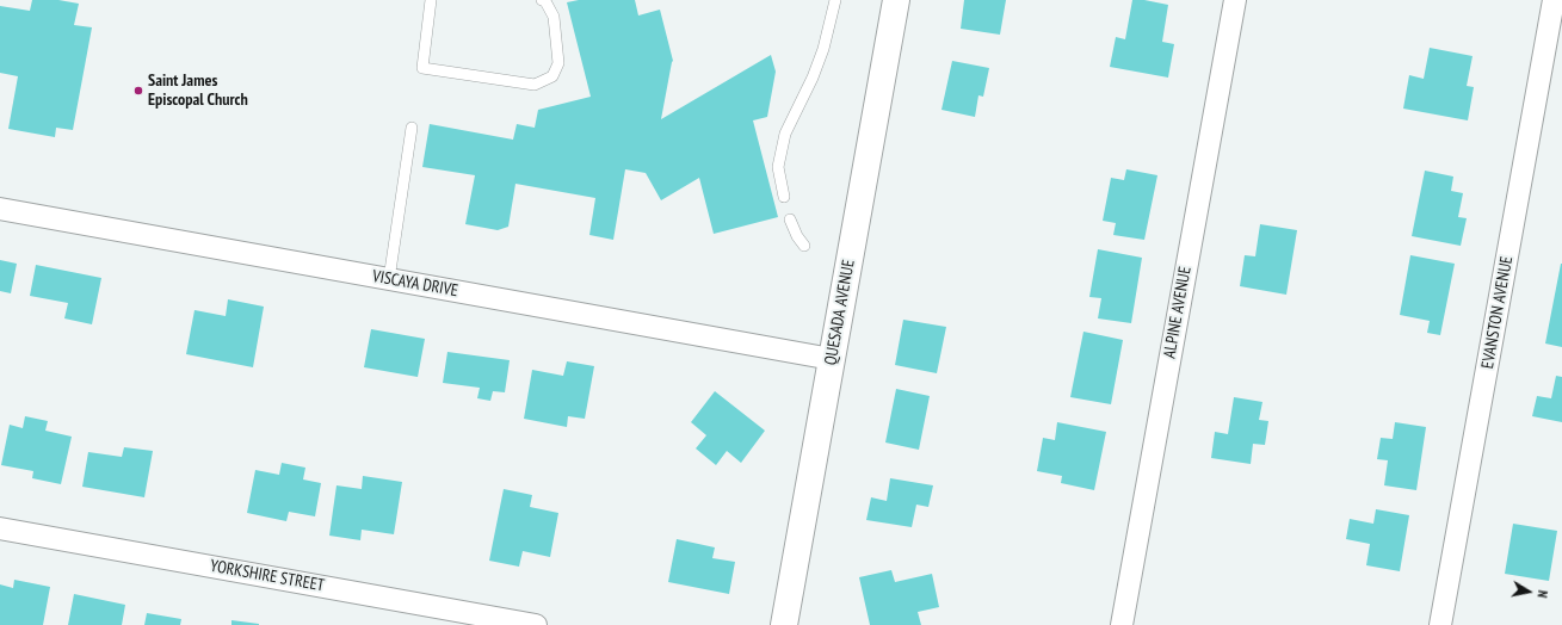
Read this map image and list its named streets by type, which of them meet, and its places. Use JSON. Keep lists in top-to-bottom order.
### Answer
{
  "streets": {
    "street": [
      "VISCAYA DRIVE",
      "QUESADA AVENUE",
      "ALPINE AVENUE",
      "EVANSTON AVENUE",
      "YORKSHIRE STREET"
    ]
  },
  "crossings": [
    ["VISCAYA DRIVE", "QUESADA AVENUE"]
  ],
  "places": ["Saint James Episcopal Church"],
  "north": "right"
}
